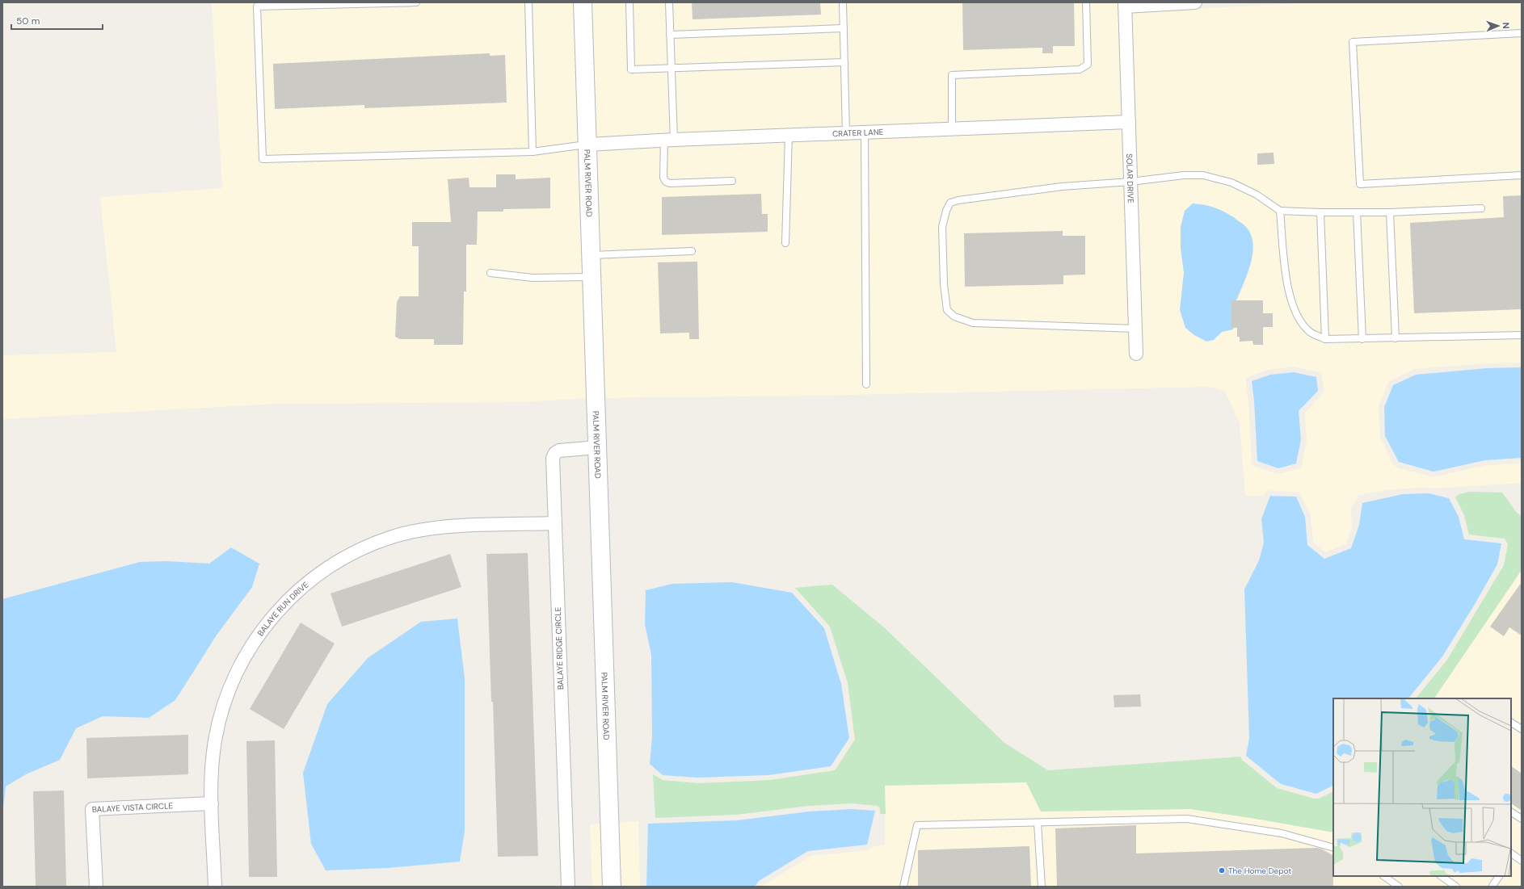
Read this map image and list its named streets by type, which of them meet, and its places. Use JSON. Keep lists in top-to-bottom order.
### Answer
{
  "streets": {
    "street": [
      "CRATER LANE",
      "SOLAR DRIVE",
      "PALM RIVER ROAD",
      "BALAYE RUN DRIVE",
      "BALAYE RIDGE CIRCLE",
      "BALAYE VISTA CIRCLE"
    ]
  },
  "crossings": [
    ["CRATER LANE", "SOLAR DRIVE"],
    ["CRATER LANE", "PALM RIVER ROAD"],
    ["PALM RIVER ROAD", "BALAYE RIDGE CIRCLE"],
    ["BALAYE RUN DRIVE", "BALAYE RIDGE CIRCLE"],
    ["BALAYE RUN DRIVE", "BALAYE VISTA CIRCLE"]
  ],
  "places": ["The Home Depot"],
  "scale_bar": "50 m",
  "north": "right"
}
